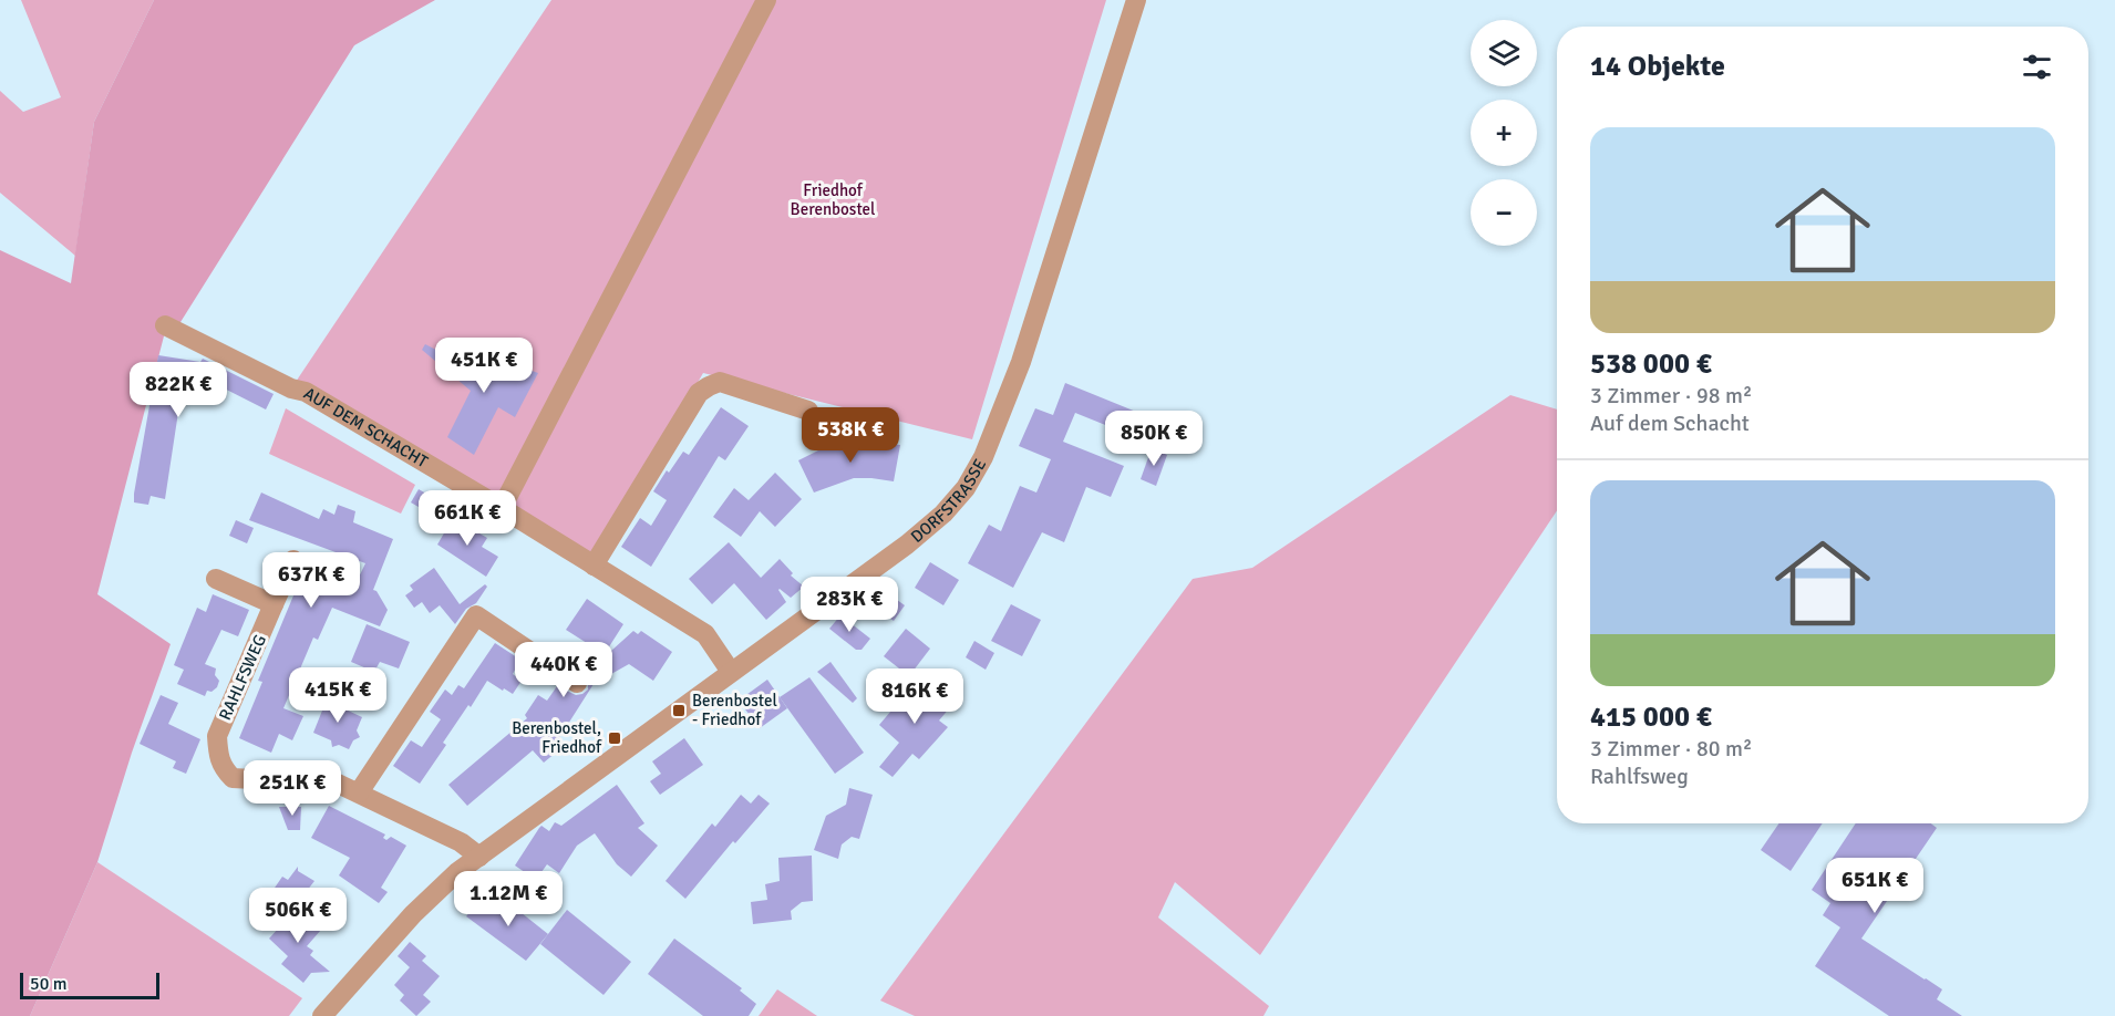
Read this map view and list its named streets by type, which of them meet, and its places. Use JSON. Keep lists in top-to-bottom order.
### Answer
{
  "streets": {
    "street": ["AUF DEM SCHACHT", "DORFSTRASSE", "RAHLFSWEG"]
  },
  "crossings": [
    ["AUF DEM SCHACHT", "DORFSTRASSE"],
    ["DORFSTRASSE", "RAHLFSWEG"]
  ],
  "parks": ["Friedhof Berenbostel"],
  "places": {
    "transit": ["Berenbostel - Friedhof", "Berenbostel, Friedhof"]
  },
  "scale_bar": "50 m",
  "page": {
    "map_buttons": ["+", "−"],
    "heading": "14 Objekte",
    "list": [
      {
        "name": "538 000 €",
        "note": "3 Zimmer · 98 m² · Auf dem Schacht"
      },
      {
        "name": "415 000 €",
        "note": "3 Zimmer · 80 m² · Rahlfsweg"
      }
    ],
    "price": [
      "451K €",
      "822K €",
      "538K €",
      "850K €",
      "661K €",
      "637K €",
      "283K €",
      "440K €",
      "415K €",
      "816K €",
      "251K €",
      "651K €",
      "1.12M €",
      "506K €"
    ],
    "scale": "50 m"
  }
}
